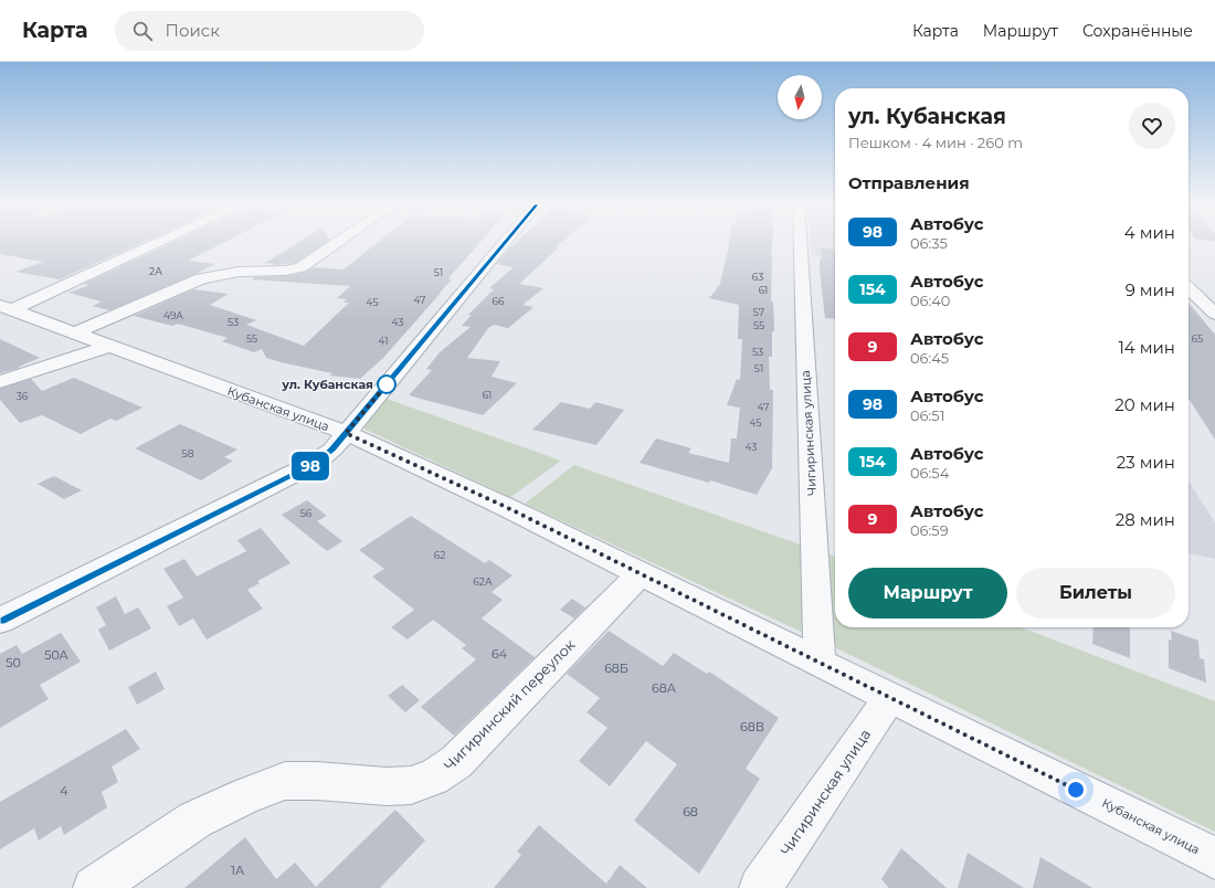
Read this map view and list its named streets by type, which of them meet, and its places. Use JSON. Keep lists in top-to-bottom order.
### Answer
{
  "streets": {
    "street": ["Кубанская улица", "Чигиринская улица", "Чигиринский переулок"]
  },
  "crossings": [
    ["Кубанская улица", "Чигиринская улица"],
    ["Кубанская улица", "Чигиринский переулок"]
  ],
  "places": ["ул. Кубанская"],
  "lines": ["bus line 98"],
  "house_numbers": [
    "2А",
    "51",
    "63",
    "61",
    "47",
    "66",
    "45",
    "57",
    "49А",
    "53",
    "43",
    "55",
    "55",
    "65",
    "41",
    "53",
    "51",
    "61",
    "36",
    "47",
    "45",
    "43",
    "58",
    "56",
    "62",
    "62А",
    "64",
    "50А",
    "50",
    "68Б",
    "68А",
    "68В",
    "4",
    "68",
    "1А"
  ],
  "north": "bottom",
  "page": {
    "header": "Карта",
    "search": "Поиск",
    "nav": ["Карта", "Маршрут", "Сохранённые"],
    "on_map": "98",
    "heading": [
      ["ул. Кубанская", "Пешком · 4 мин · 260 m"],
      "Отправления"
    ],
    "list": [
      {
        "mark": "98",
        "name": "Автобус",
        "note": "06:35",
        "value": "4 мин"
      },
      {
        "mark": "154",
        "name": "Автобус",
        "note": "06:40",
        "value": "9 мин"
      },
      {
        "mark": "9",
        "name": "Автобус",
        "note": "06:45",
        "value": "14 мин"
      },
      {
        "mark": "98",
        "name": "Автобус",
        "note": "06:51",
        "value": "20 мин"
      },
      {
        "mark": "154",
        "name": "Автобус",
        "note": "06:54",
        "value": "23 мин"
      },
      {
        "mark": "9",
        "name": "Автобус",
        "note": "06:59",
        "value": "28 мин"
      }
    ],
    "buttons": ["Маршрут", "Билеты"]
  }
}
